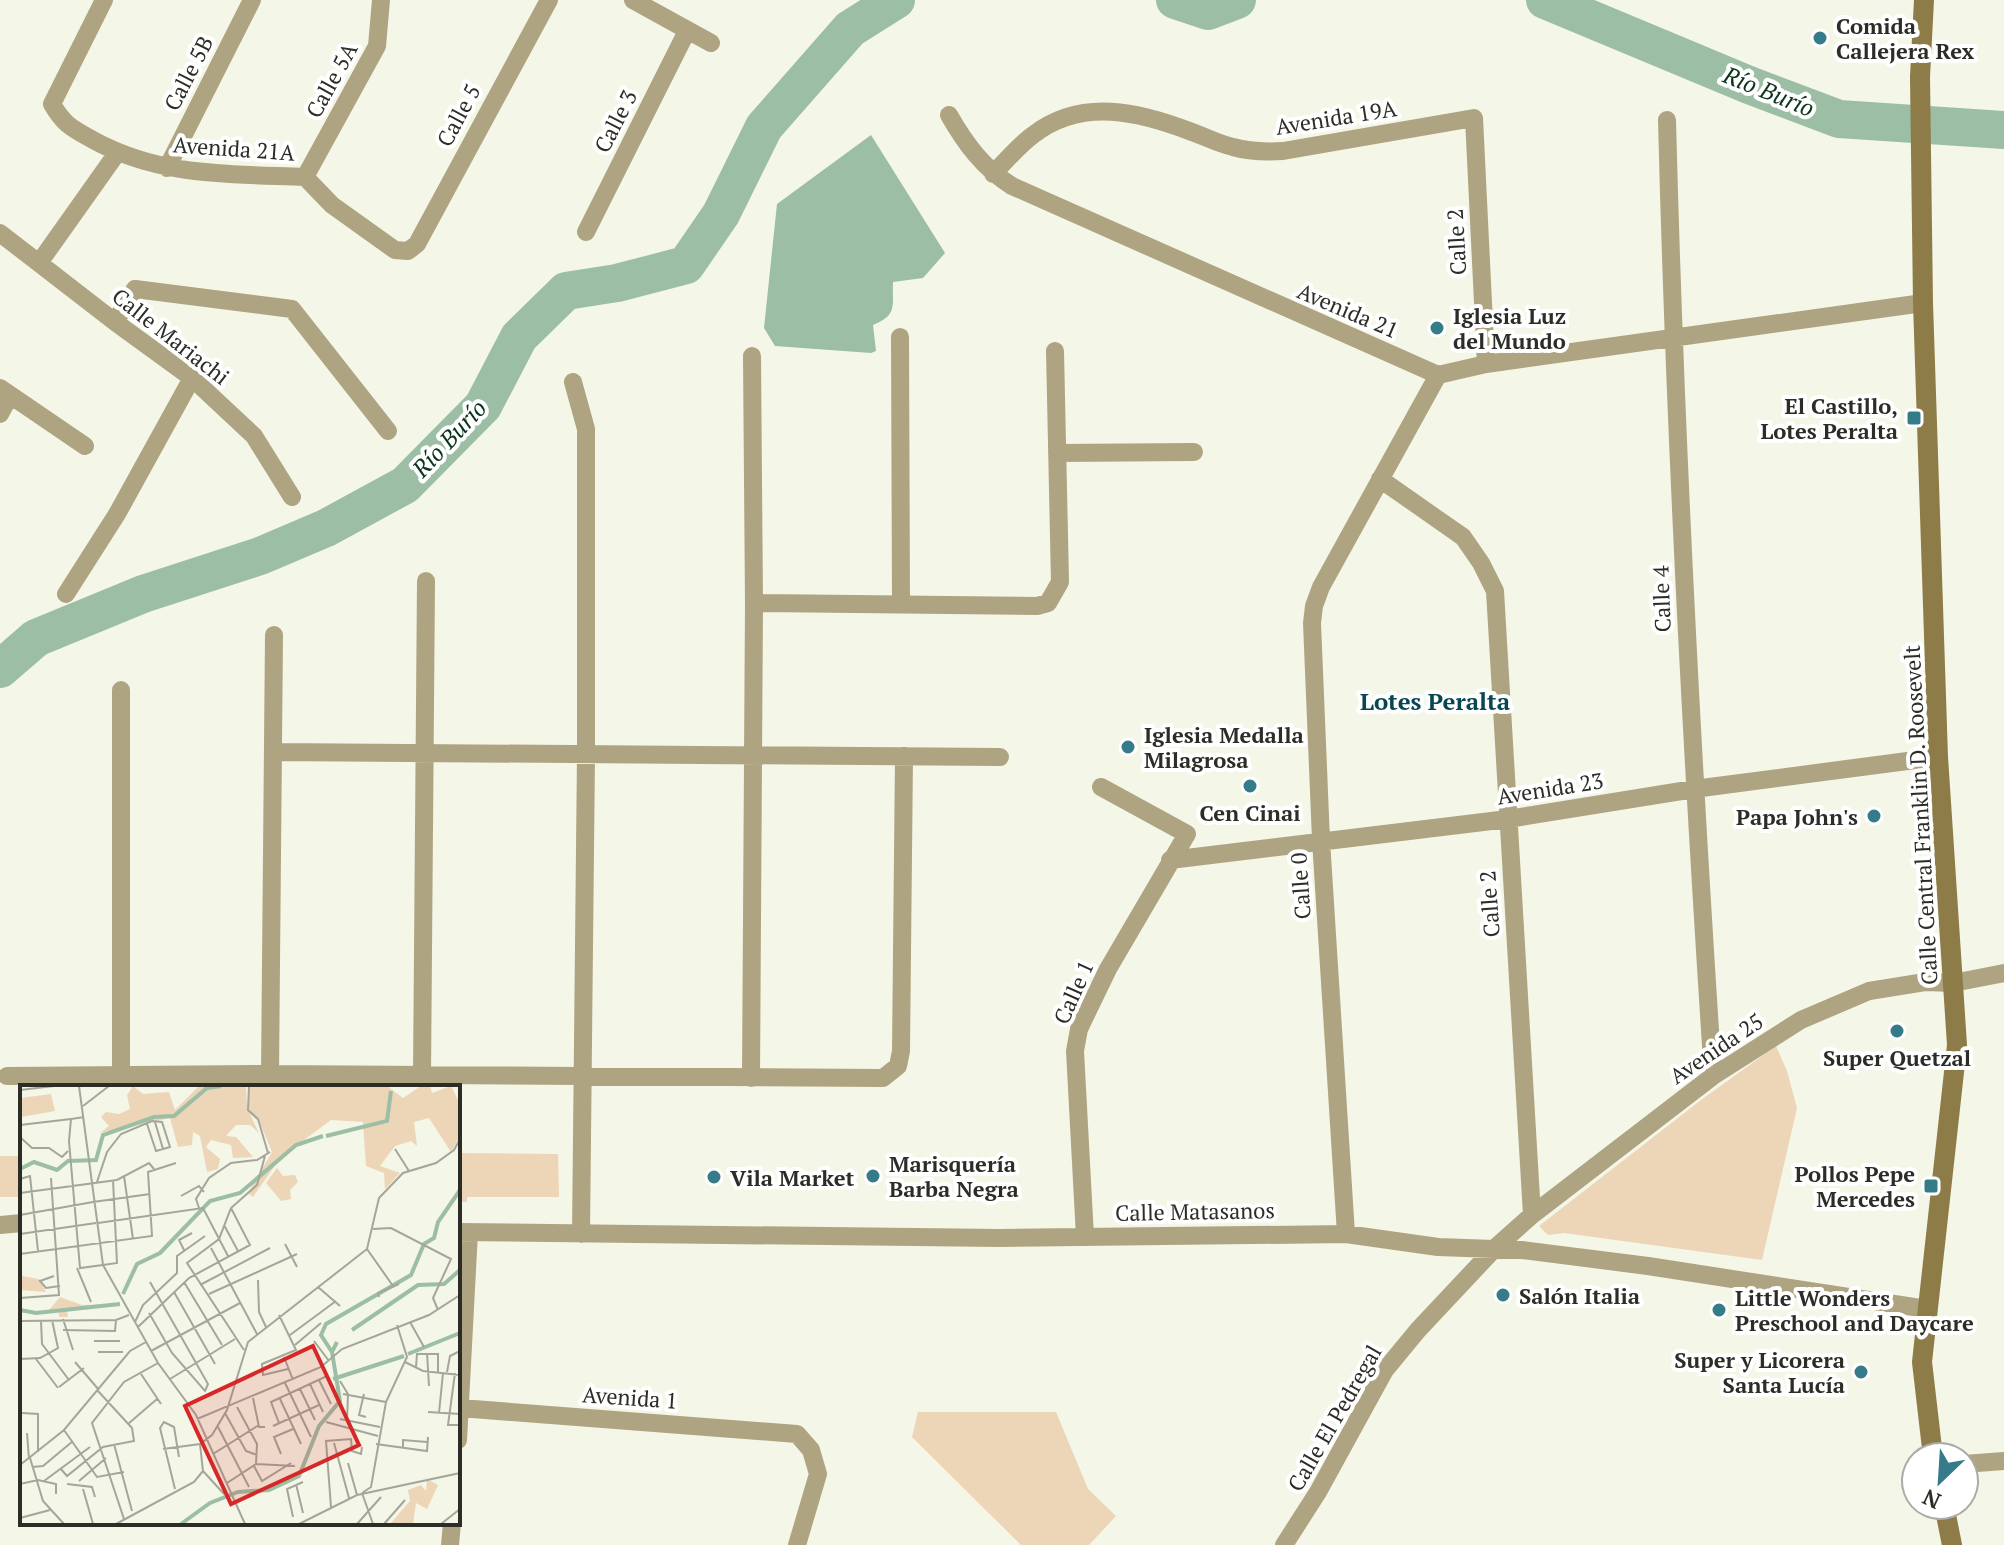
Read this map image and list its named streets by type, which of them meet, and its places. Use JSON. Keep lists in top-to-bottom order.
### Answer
{
  "streets": {
    "main road": ["Calle Central Franklin D. Roosevelt"],
    "street": [
      "Calle 5B",
      "Calle 5A",
      "Calle 5",
      "Avenida 19A",
      "Calle 3",
      "Avenida 21A",
      "Calle 2",
      "Avenida 21",
      "Calle Mariachi",
      "Calle 4",
      "Avenida 23",
      "Calle 0",
      "Calle 1",
      "Avenida 25",
      "Calle Matasanos",
      "Avenida 1",
      "Calle El Pedregal"
    ]
  },
  "crossings": [
    ["Calle 5B", "Avenida 21A"],
    ["Calle 5A", "Avenida 21A"],
    ["Calle 5", "Avenida 21A"],
    ["Avenida 19A", "Calle 2"],
    ["Avenida 19A", "Avenida 21"],
    ["Calle 2", "Avenida 23"],
    ["Calle 2", "Calle 0"],
    ["Calle 2", "Avenida 25"],
    ["Avenida 21", "Calle 0"],
    ["Calle 4", "Avenida 23"],
    ["Calle 4", "Avenida 25"],
    ["Avenida 23", "Calle Central Franklin D. Roosevelt"],
    ["Avenida 23", "Calle 0"],
    ["Avenida 23", "Calle 1"],
    ["Calle Central Franklin D. Roosevelt", "Avenida 25"],
    ["Calle Central Franklin D. Roosevelt", "Calle Matasanos"],
    ["Calle 0", "Calle Matasanos"],
    ["Calle 1", "Calle Matasanos"],
    ["Avenida 25", "Calle Matasanos"],
    ["Avenida 25", "Calle El Pedregal"],
    ["Calle Matasanos", "Calle El Pedregal"]
  ],
  "districts": ["Lotes Peralta"],
  "water": ["Río Burío"],
  "places": {
    "other": [
      "Comida Callejera Rex",
      "Iglesia Luz del Mundo",
      "Iglesia Medalla Milagrosa",
      "Cen Cinai",
      "Papa John's",
      "Super Quetzal",
      "Marisquería Barba Negra",
      "Vila Market",
      "Salón Italia",
      "Little Wonders Preschool and Daycare",
      "Super y Licorera Santa Lucía"
    ],
    "transit": ["El Castillo, Lotes Peralta", "Pollos Pepe Mercedes"]
  },
  "north": "bottom left"
}
